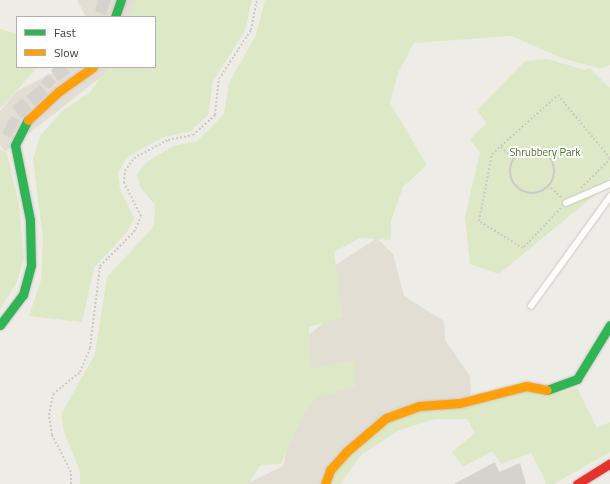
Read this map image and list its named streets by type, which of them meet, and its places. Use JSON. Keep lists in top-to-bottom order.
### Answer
{
  "parks": ["Shrubbery Park"],
  "legend": ["Fast", "Slow"]
}
